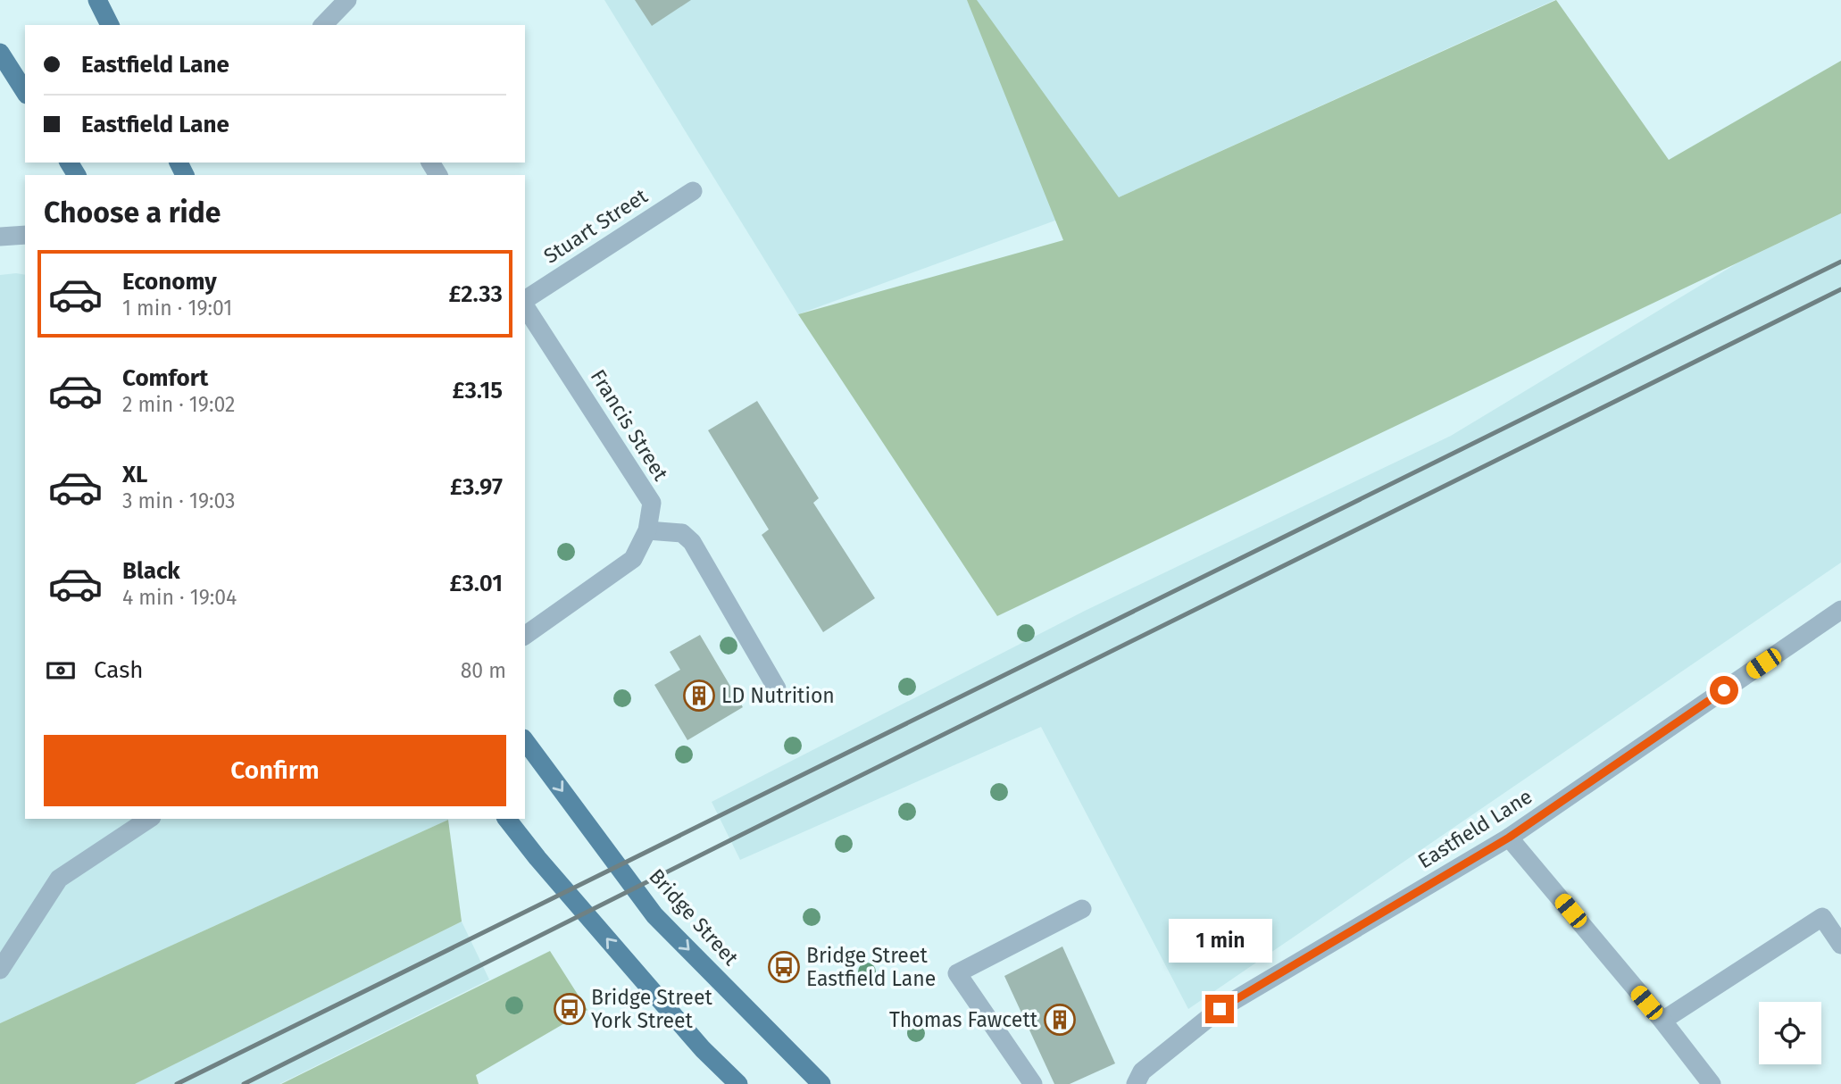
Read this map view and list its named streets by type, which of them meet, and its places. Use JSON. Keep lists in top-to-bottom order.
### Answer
{
  "streets": {
    "main road": ["Bridge Street"],
    "street": ["Stuart Street", "Francis Street", "Eastfield Lane"]
  },
  "places": {
    "building": ["LD Nutrition", "Thomas Fawcett"],
    "bus stop": ["Bridge Street Eastfield Lane", "Bridge Street York Street"]
  },
  "page": {
    "banner": ["Eastfield Lane", "Eastfield Lane"],
    "heading": "Choose a ride",
    "list": [
      {
        "name": "Economy",
        "note": "1 min · 19:01",
        "value": "£2.33"
      },
      {
        "name": "Comfort",
        "note": "2 min · 19:02",
        "value": "£3.15"
      },
      {
        "name": "XL",
        "note": "3 min · 19:03",
        "value": "£3.97"
      },
      {
        "name": "Black",
        "note": "4 min · 19:04",
        "value": "£3.01"
      }
    ],
    "pay": ["Cash", "80 m"],
    "buttons": "Confirm",
    "bubble": "1 min"
  }
}
